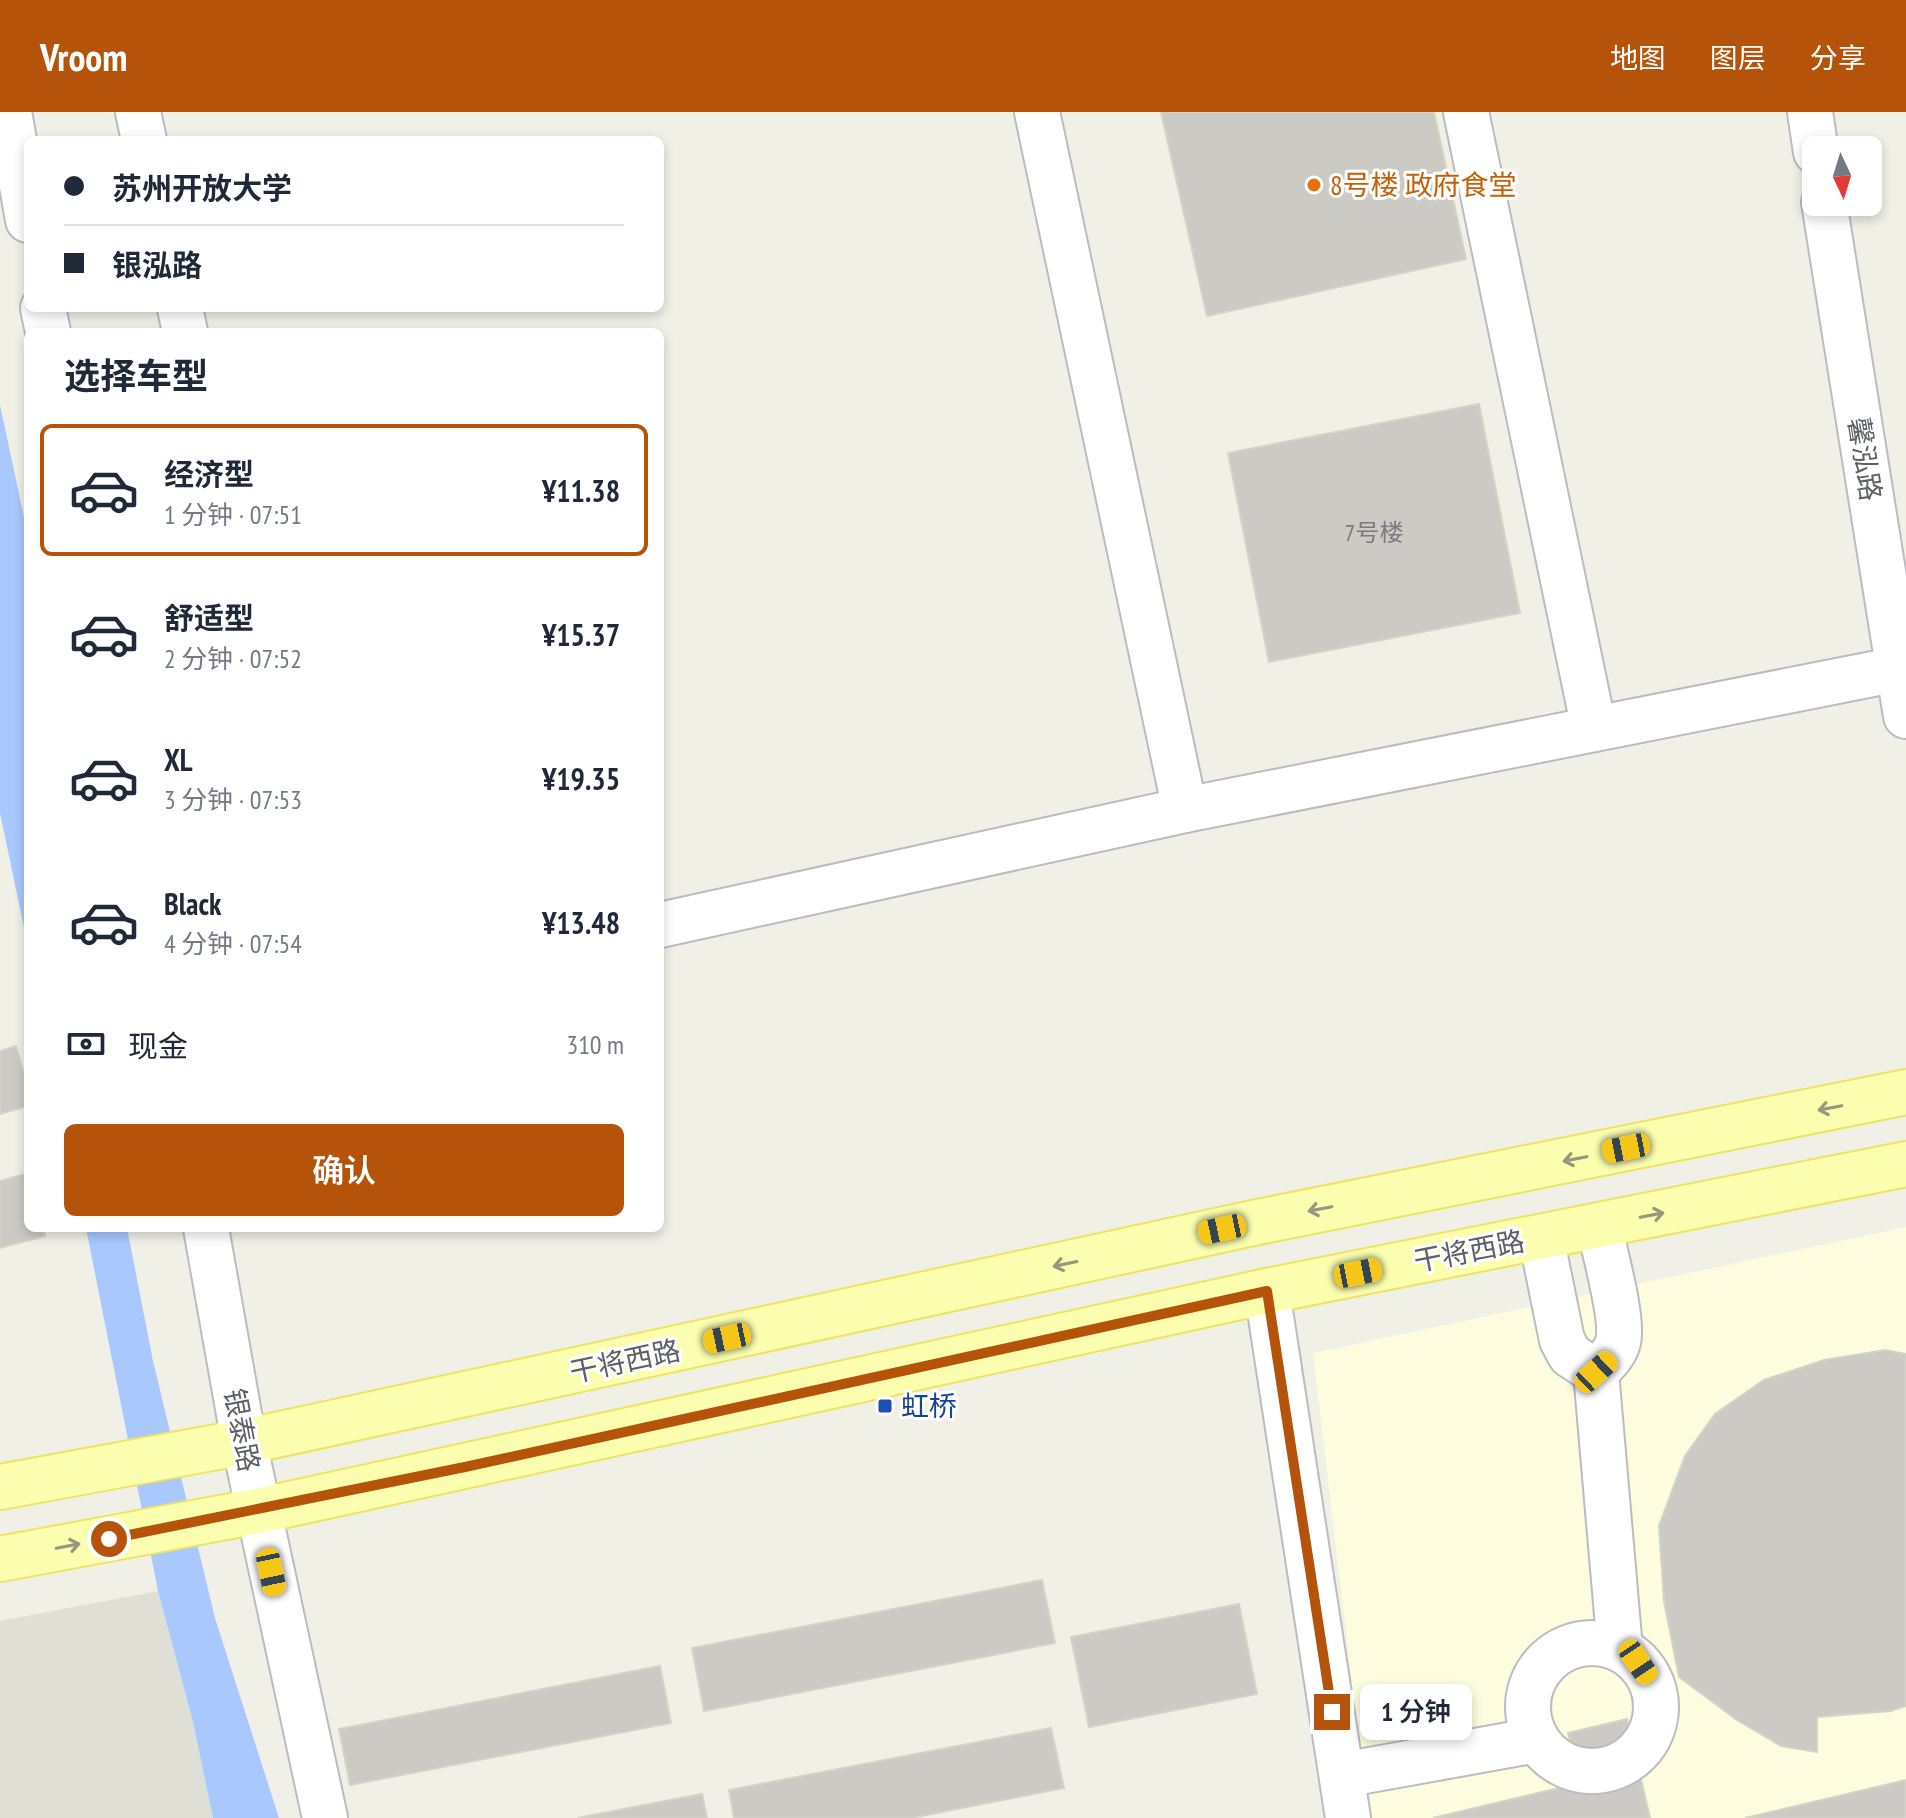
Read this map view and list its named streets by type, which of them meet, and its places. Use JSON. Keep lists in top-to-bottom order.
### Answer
{
  "streets": {
    "main road": ["干将西路"],
    "street": ["馨泓路", "银泰路"]
  },
  "crossings": [
    ["干将西路", "银泰路"]
  ],
  "places": {
    "other": ["8号楼 政府食堂"],
    "transit": ["虹桥"]
  },
  "house_numbers": ["7号楼"],
  "north": "bottom",
  "page": {
    "header": "Vroom",
    "nav": ["地图", "图层", "分享"],
    "banner": ["苏州开放大学", "银泓路"],
    "heading": "选择车型",
    "list": [
      {
        "name": "经济型",
        "note": "1 分钟 · 07:51",
        "value": "¥11.38"
      },
      {
        "name": "舒适型",
        "note": "2 分钟 · 07:52",
        "value": "¥15.37"
      },
      {
        "name": "XL",
        "note": "3 分钟 · 07:53",
        "value": "¥19.35"
      },
      {
        "name": "Black",
        "note": "4 分钟 · 07:54",
        "value": "¥13.48"
      }
    ],
    "pay": ["现金", "310 m"],
    "buttons": "确认",
    "bubble": "1 分钟"
  }
}
